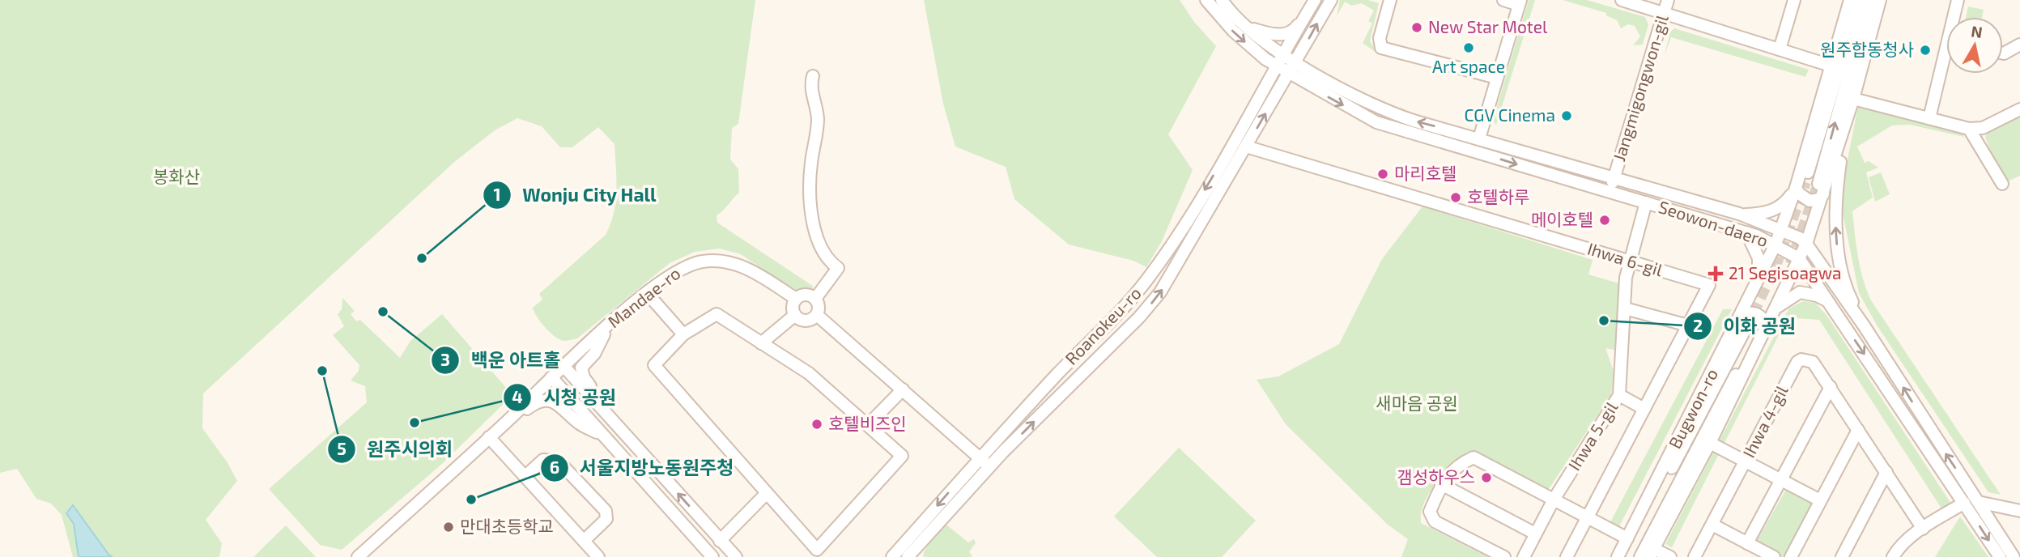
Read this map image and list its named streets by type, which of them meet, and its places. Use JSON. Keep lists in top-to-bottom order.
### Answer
{
  "streets": {
    "street": [
      "Jangmigongwon-gil",
      "Seowon-daero",
      "Ihwa 6-gil",
      "Mandae-ro",
      "Roanokeu-ro",
      "Bugwon-ro",
      "Ihwa 4-gil",
      "Ihwa 5-gil"
    ]
  },
  "crossings": [
    ["Jangmigongwon-gil", "Seowon-daero"],
    ["Seowon-daero", "Roanokeu-ro"],
    ["Seowon-daero", "Bugwon-ro"],
    ["Seowon-daero", "Ihwa 5-gil"],
    ["Ihwa 6-gil", "Roanokeu-ro"],
    ["Ihwa 6-gil", "Ihwa 5-gil"]
  ],
  "parks": ["봉화산", "새마음 공원"],
  "places": {
    "other": [
      "New Star Motel",
      "Art space",
      "원주합동청사",
      "CGV Cinema",
      "마리호텔",
      "호텔하루",
      "메이호텔",
      "Wonju City Hall",
      "백운 아트홀",
      "이화 공원",
      "원주시의회",
      "시청 공원",
      "호텔비즈인",
      "갬성하우스",
      "서울지방노동원주청",
      "만대초등학교"
    ],
    "health": ["21 Segisoagwa"]
  },
  "north": "top"
}
